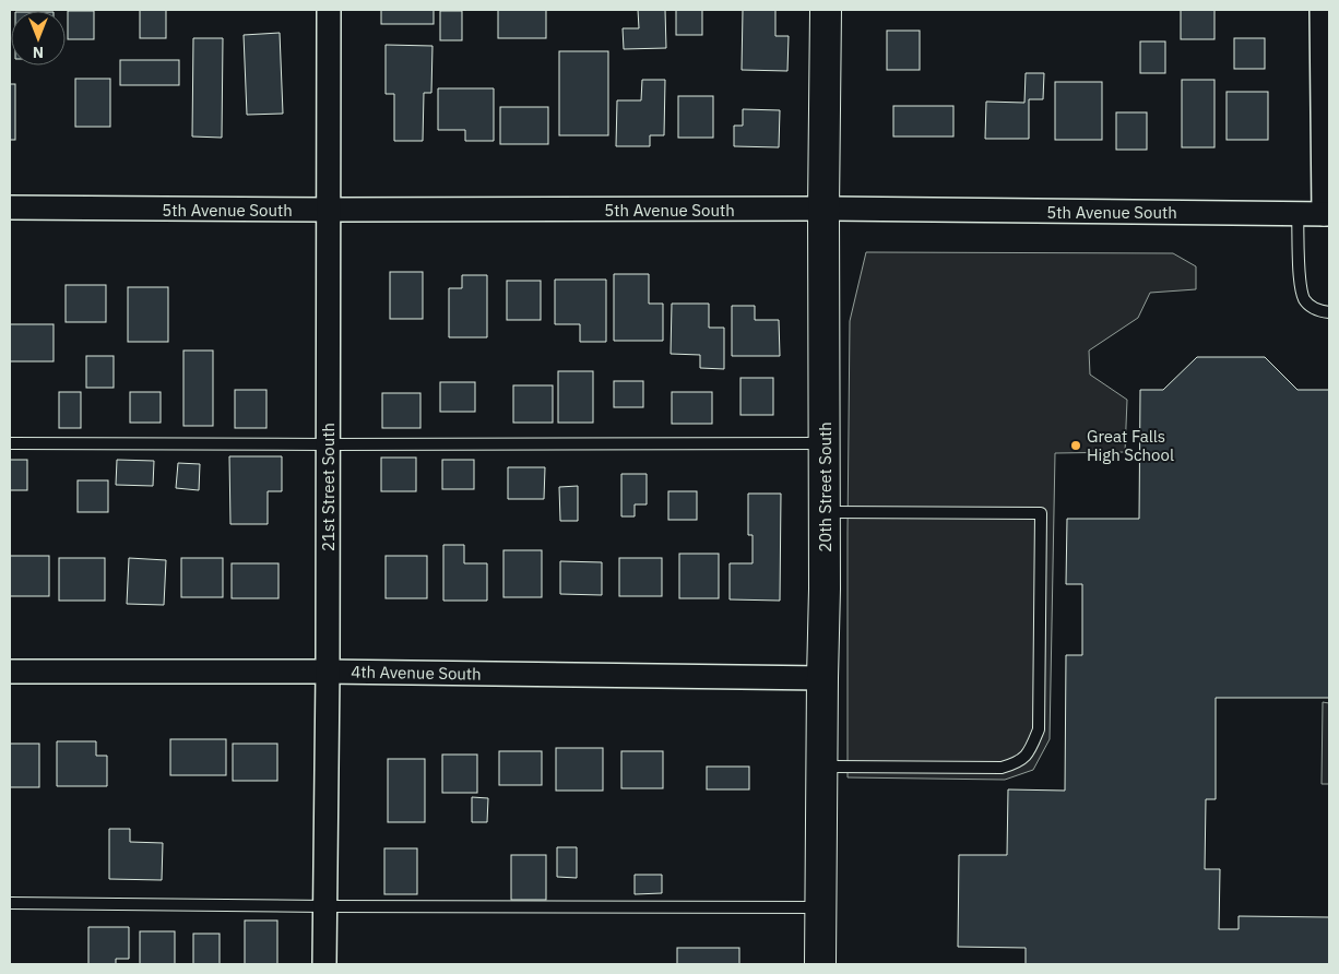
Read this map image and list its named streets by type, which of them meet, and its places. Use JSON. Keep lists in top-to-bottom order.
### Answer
{
  "streets": {
    "street": [
      "5th Avenue South",
      "21st Street South",
      "20th Street South",
      "4th Avenue South"
    ]
  },
  "crossings": [
    ["5th Avenue South", "21st Street South"],
    ["5th Avenue South", "20th Street South"],
    ["21st Street South", "4th Avenue South"],
    ["20th Street South", "4th Avenue South"]
  ],
  "places": ["Great Falls High School"],
  "north": "bottom"
}
